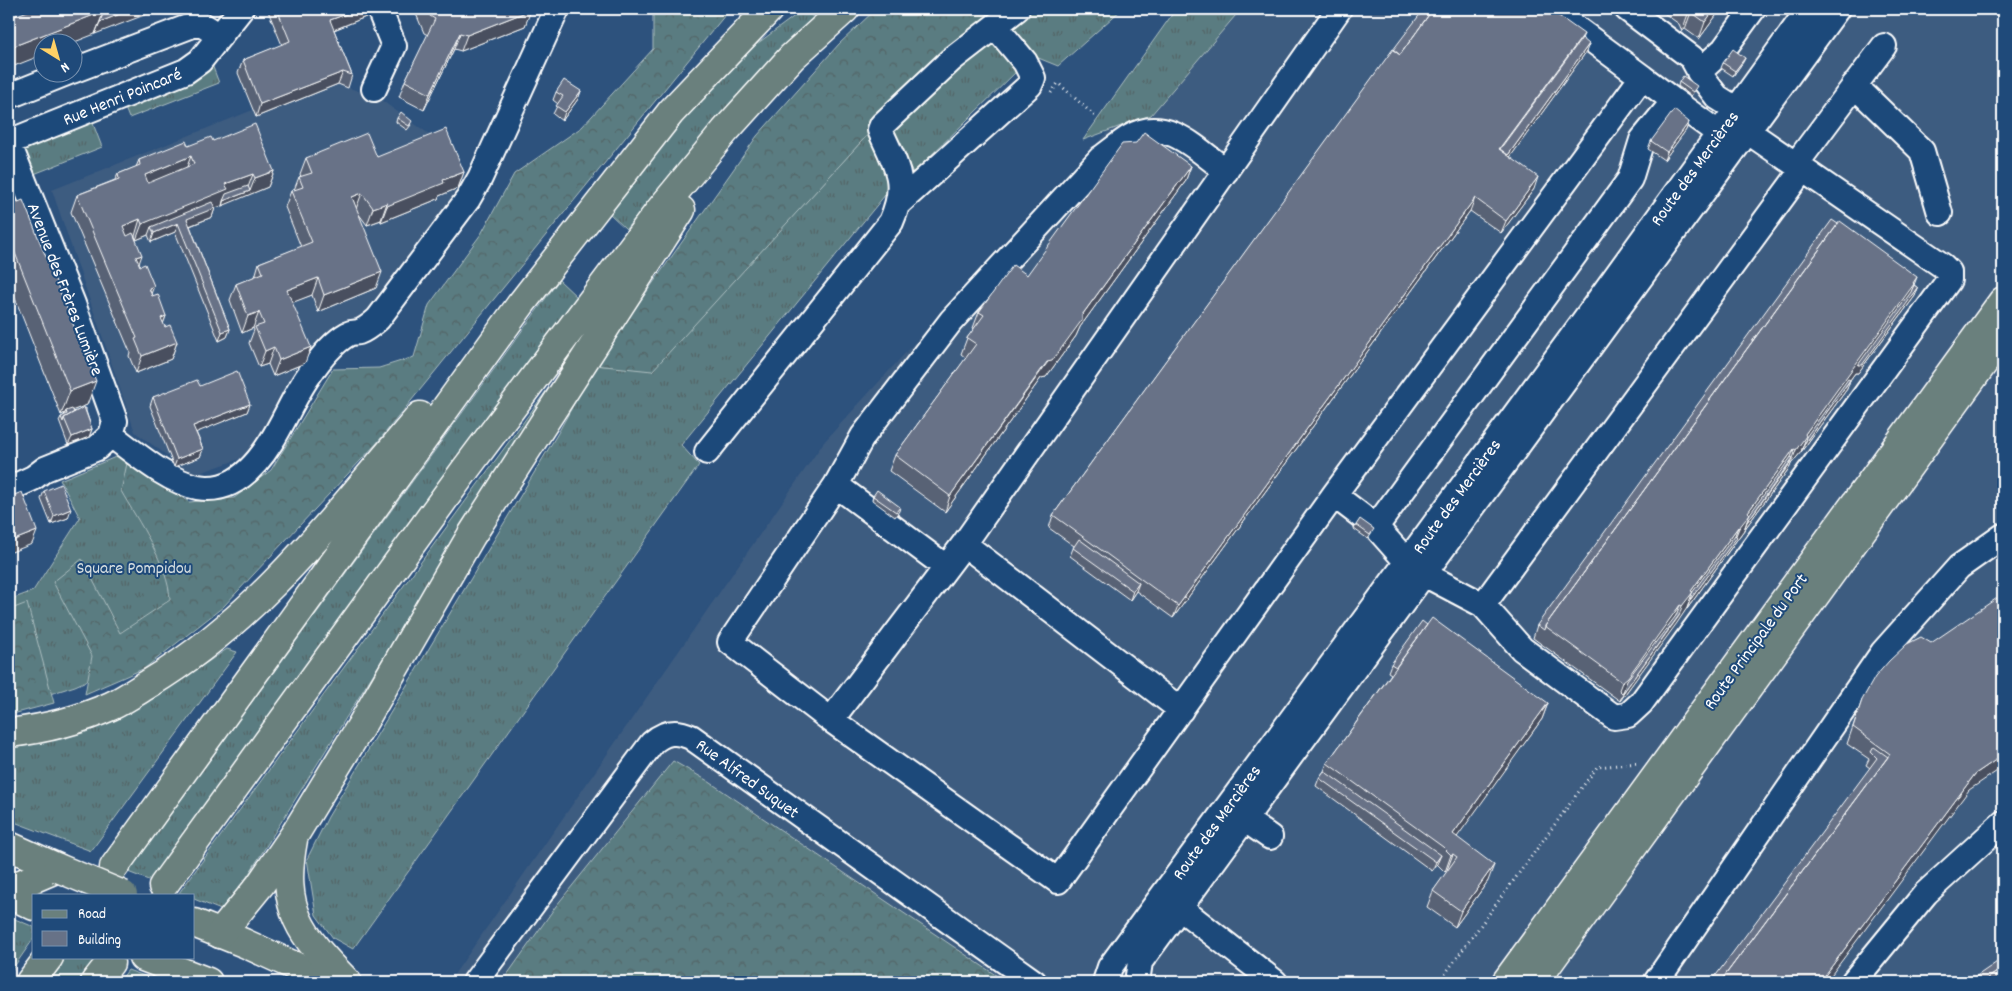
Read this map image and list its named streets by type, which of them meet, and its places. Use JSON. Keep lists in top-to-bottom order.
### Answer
{
  "streets": {
    "main road": ["Route Principale du Port"],
    "street": [
      "Rue Henri Poincaré",
      "Route des Mercières",
      "Avenue des Frères Lumière",
      "Rue Alfred Suquet"
    ]
  },
  "crossings": [
    ["Rue Henri Poincaré", "Avenue des Frères Lumière"]
  ],
  "parks": ["Square Pompidou"],
  "legend": ["Road", "Building"],
  "north": "bottom right"
}
